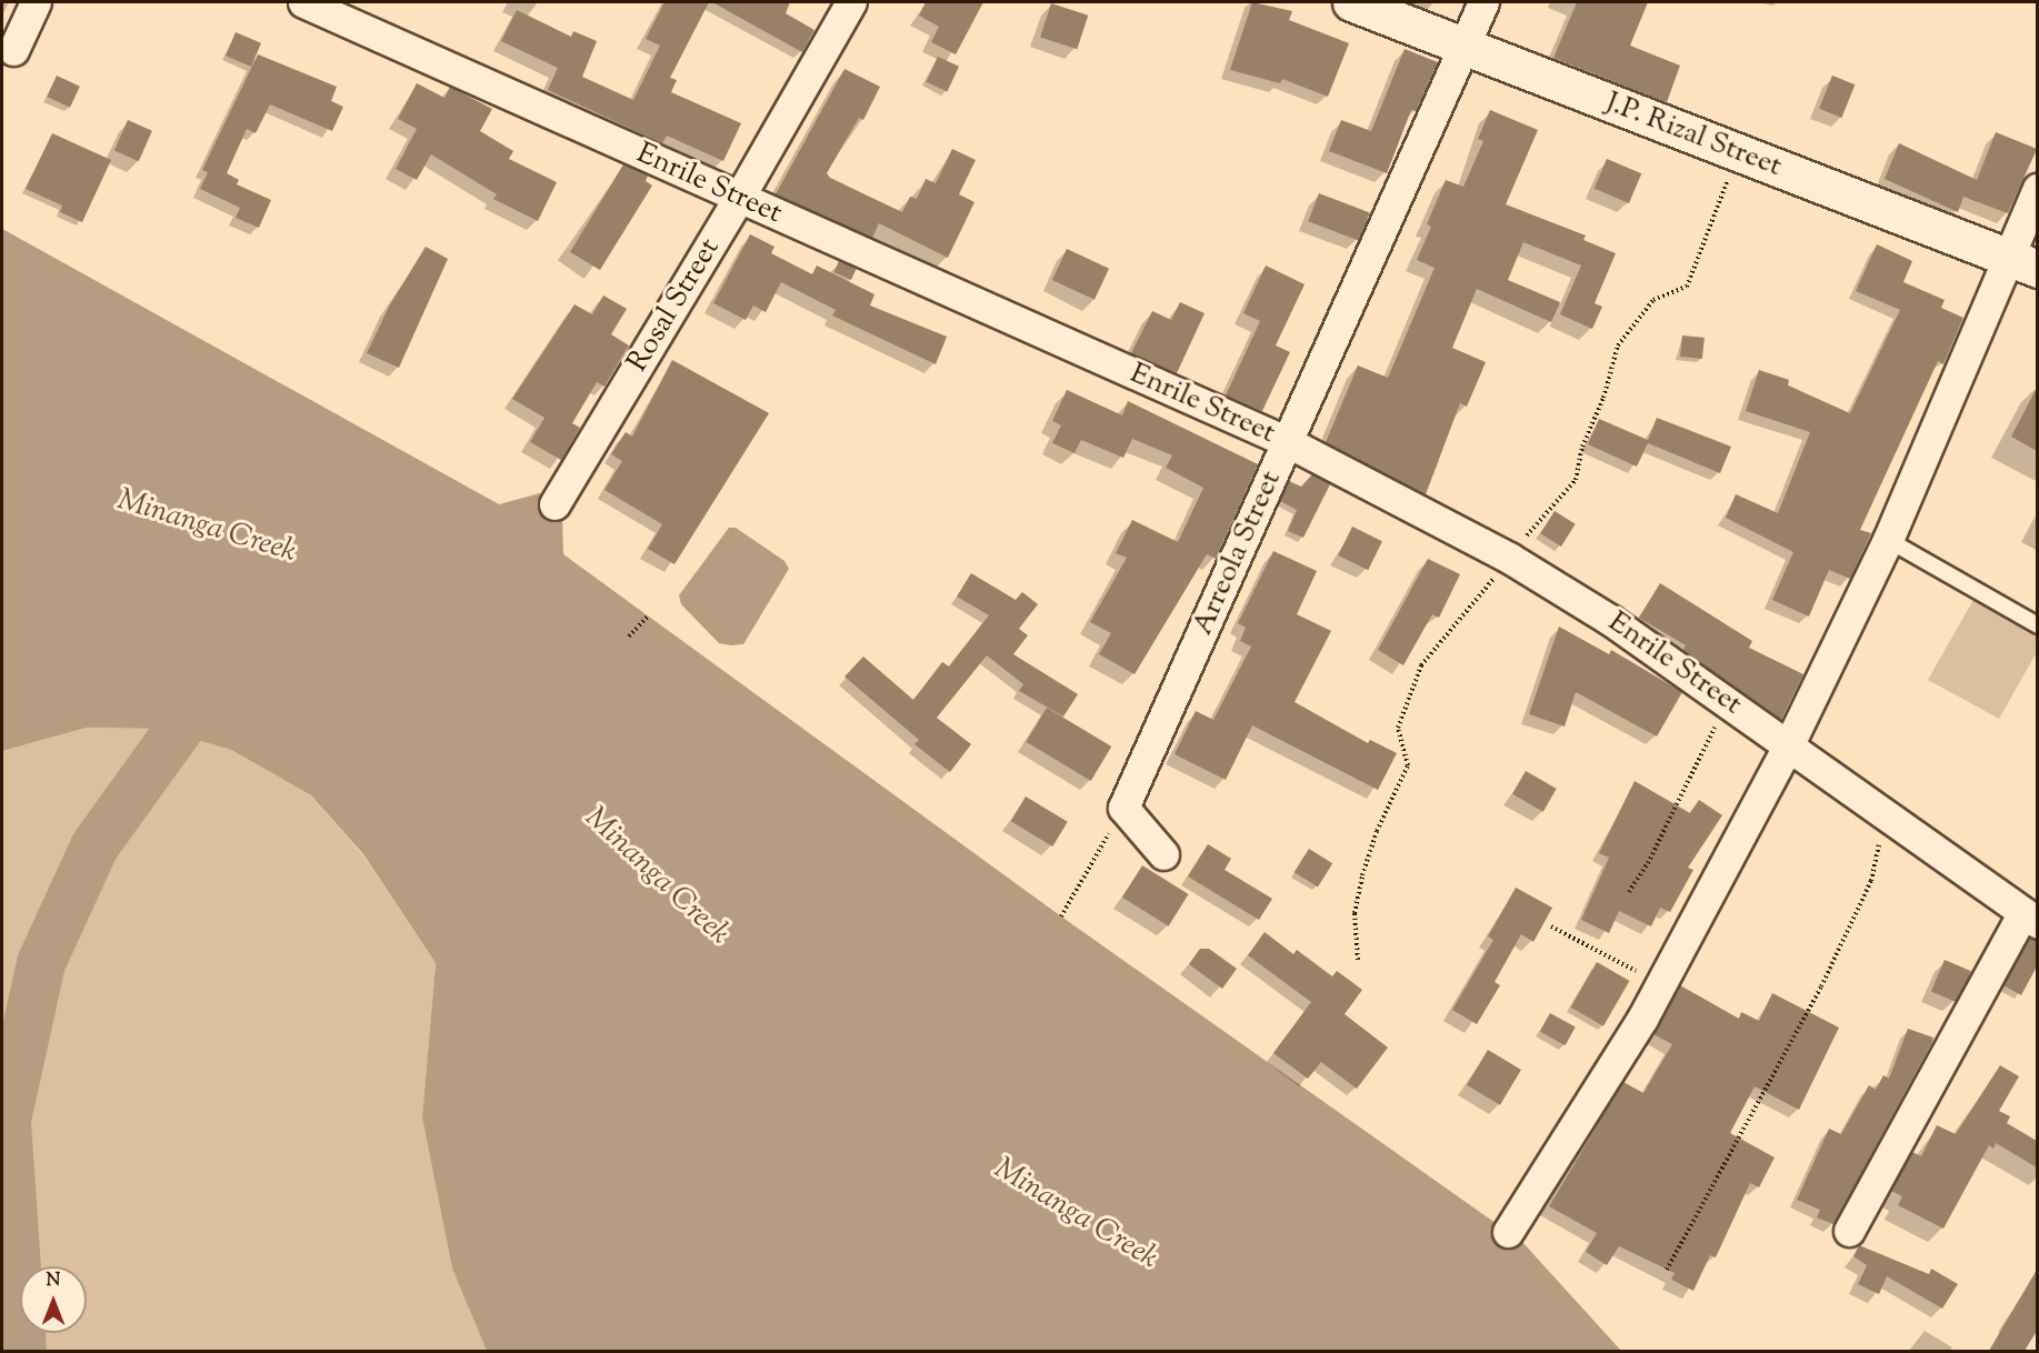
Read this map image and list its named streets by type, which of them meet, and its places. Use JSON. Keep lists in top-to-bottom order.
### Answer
{
  "streets": {
    "street": [
      "J.P. Rizal Street",
      "Enrile Street",
      "Rosal Street",
      "Arreola Street"
    ]
  },
  "crossings": [
    ["J.P. Rizal Street", "Arreola Street"],
    ["Enrile Street", "Rosal Street"],
    ["Enrile Street", "Arreola Street"]
  ],
  "water": ["Minanga Creek"],
  "north": "top"
}
